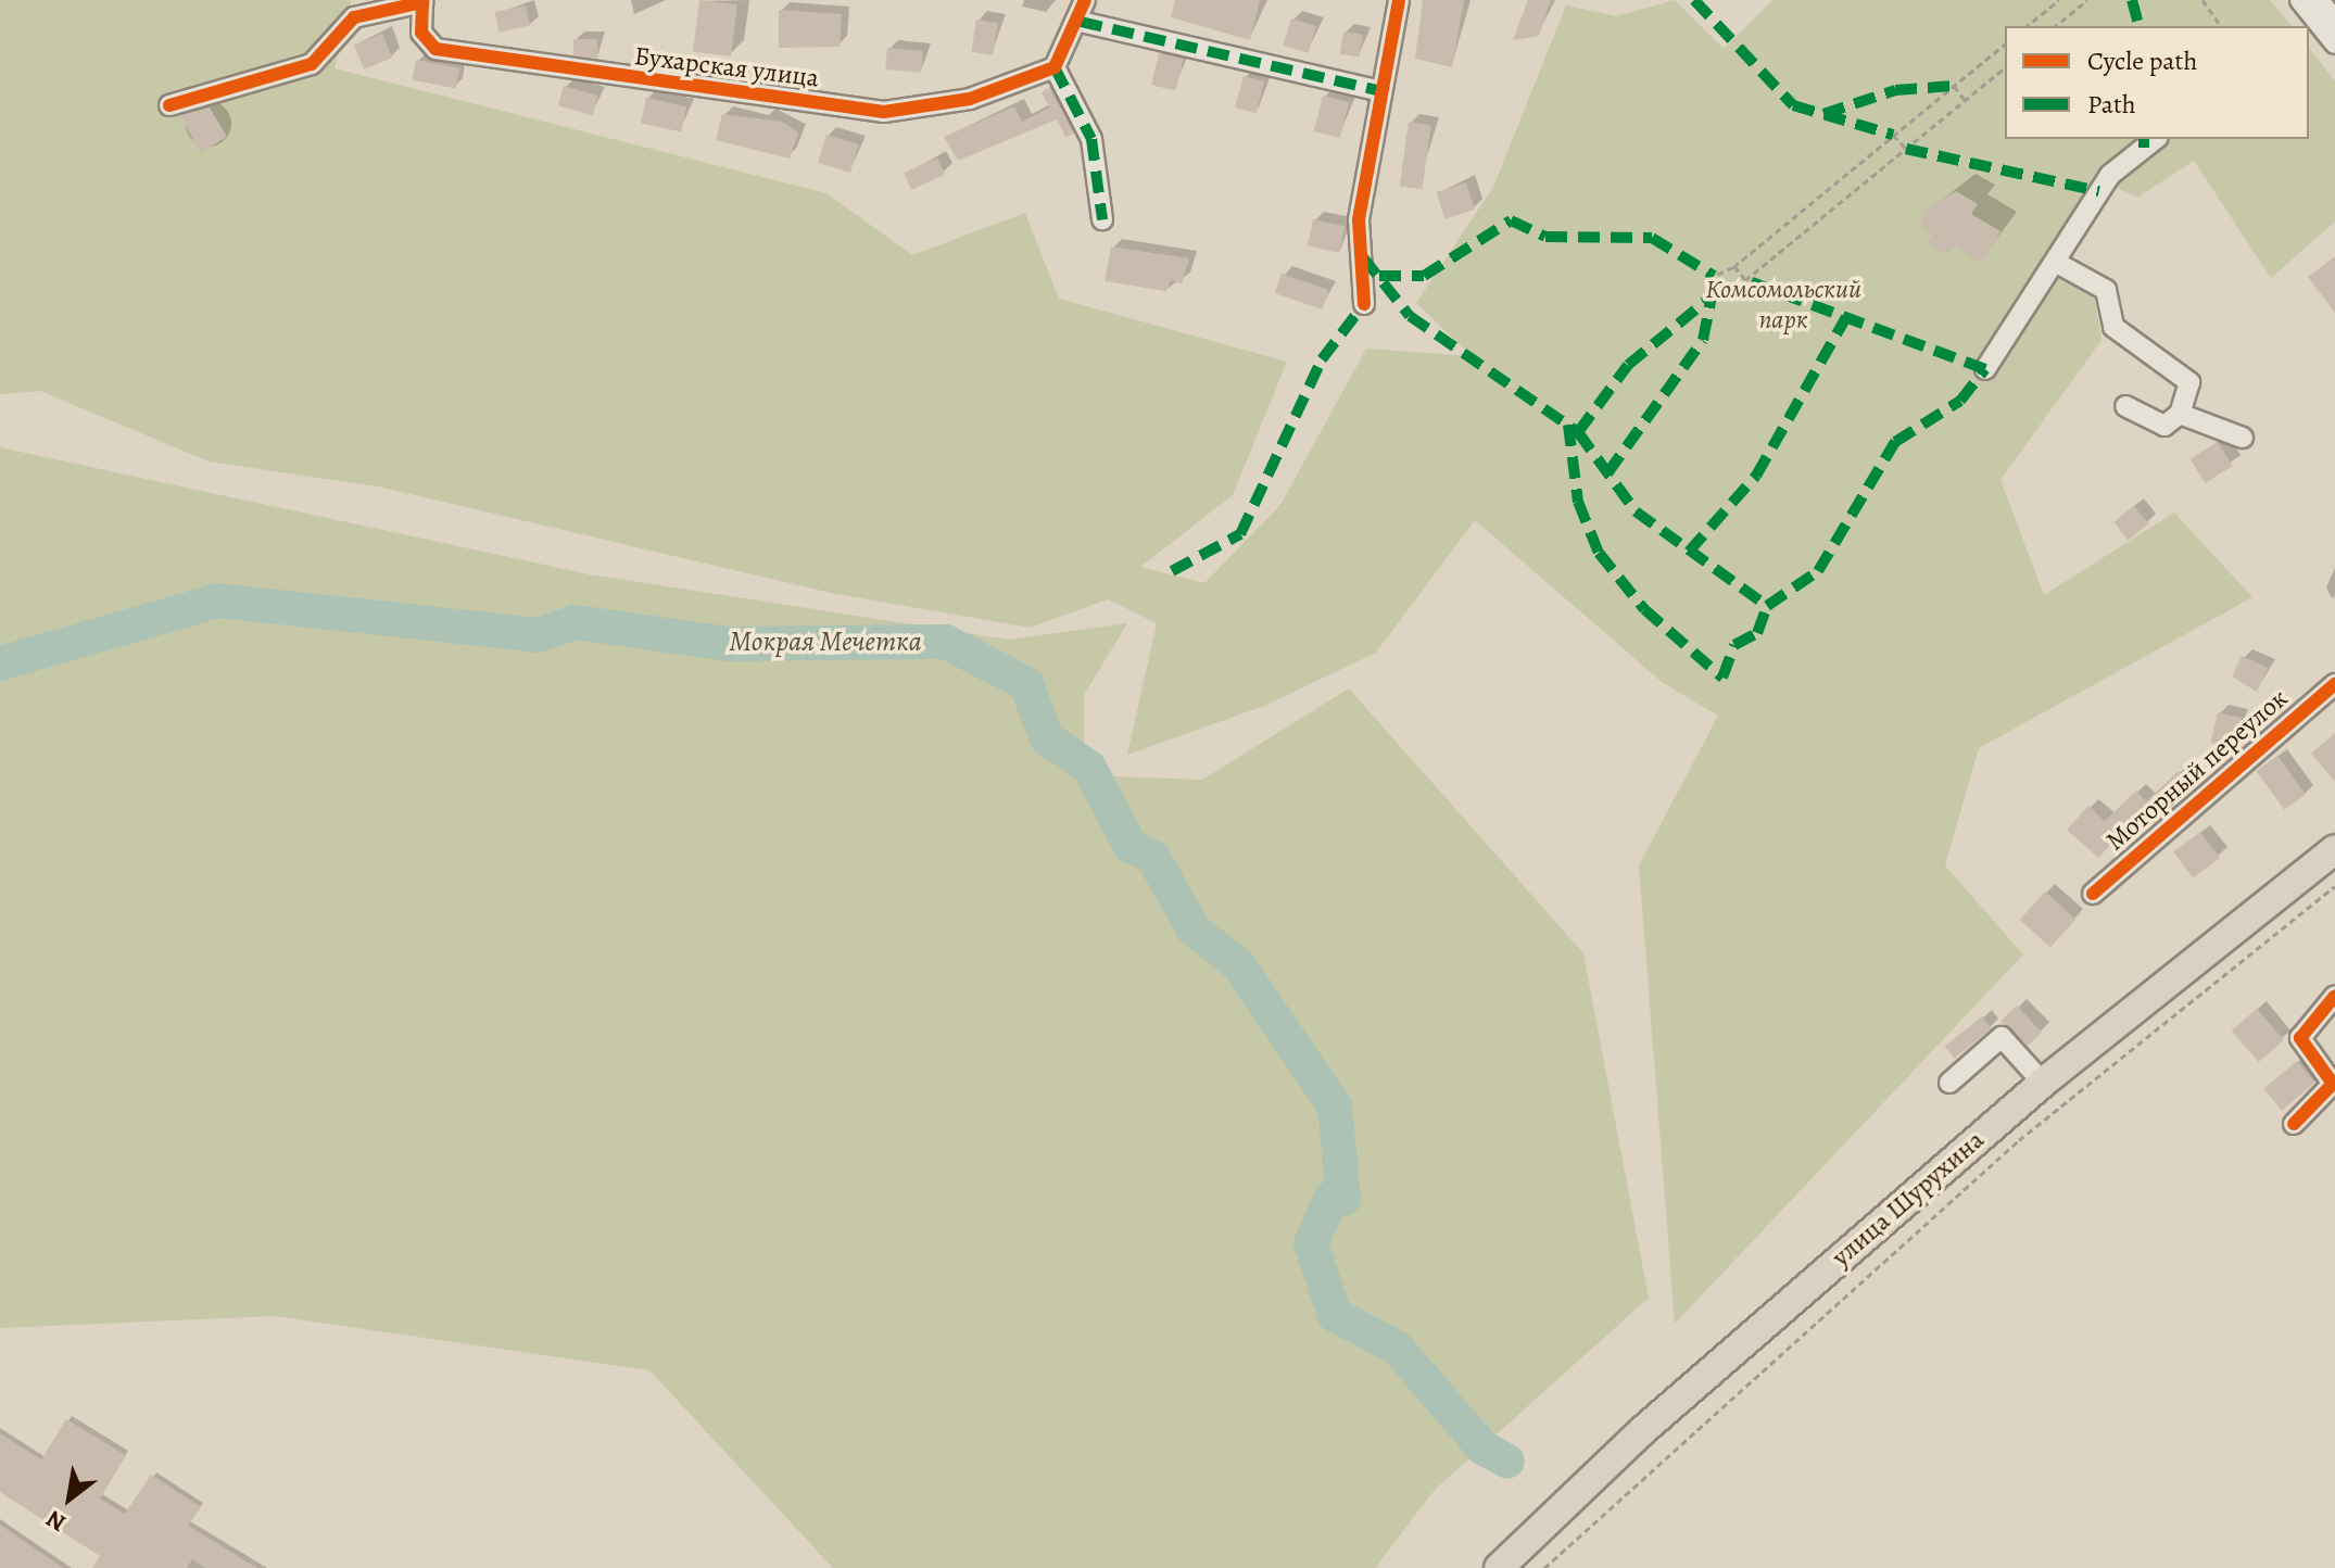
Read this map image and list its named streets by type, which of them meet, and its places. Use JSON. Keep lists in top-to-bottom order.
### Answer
{
  "streets": {
    "highway": ["улица Шурухина"],
    "street": ["Бухарская улица", "Моторный переулок"]
  },
  "water": ["Мокрая Мечетка"],
  "parks": ["Комсомольский парк"],
  "legend": ["Cycle path", "Path"],
  "north": "bottom left"
}
